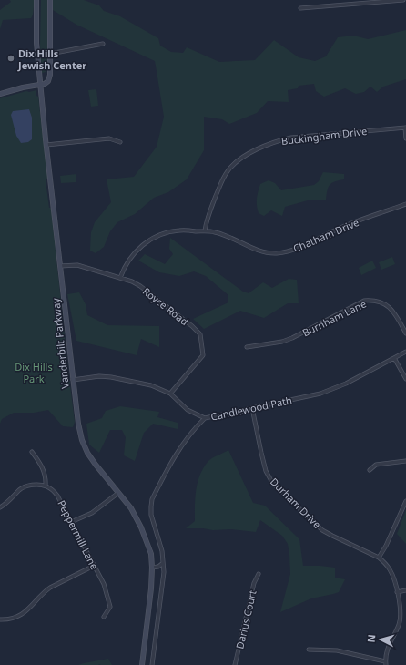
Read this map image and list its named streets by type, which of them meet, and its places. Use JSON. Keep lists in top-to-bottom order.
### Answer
{
  "streets": {
    "main road": ["Vanderbilt Parkway"],
    "street": [
      "Buckingham Drive",
      "Chatham Drive",
      "Royce Road",
      "Burnham Lane",
      "Candlewood Path",
      "Durham Drive",
      "Peppermill Lane",
      "Darius Court"
    ]
  },
  "crossings": [
    ["Buckingham Drive", "Chatham Drive"],
    ["Chatham Drive", "Royce Road"],
    ["Royce Road", "Vanderbilt Parkway"],
    ["Candlewood Path", "Durham Drive"]
  ],
  "parks": ["Dix Hills Park"],
  "places": ["Dix Hills Jewish Center"],
  "north": "left"
}
